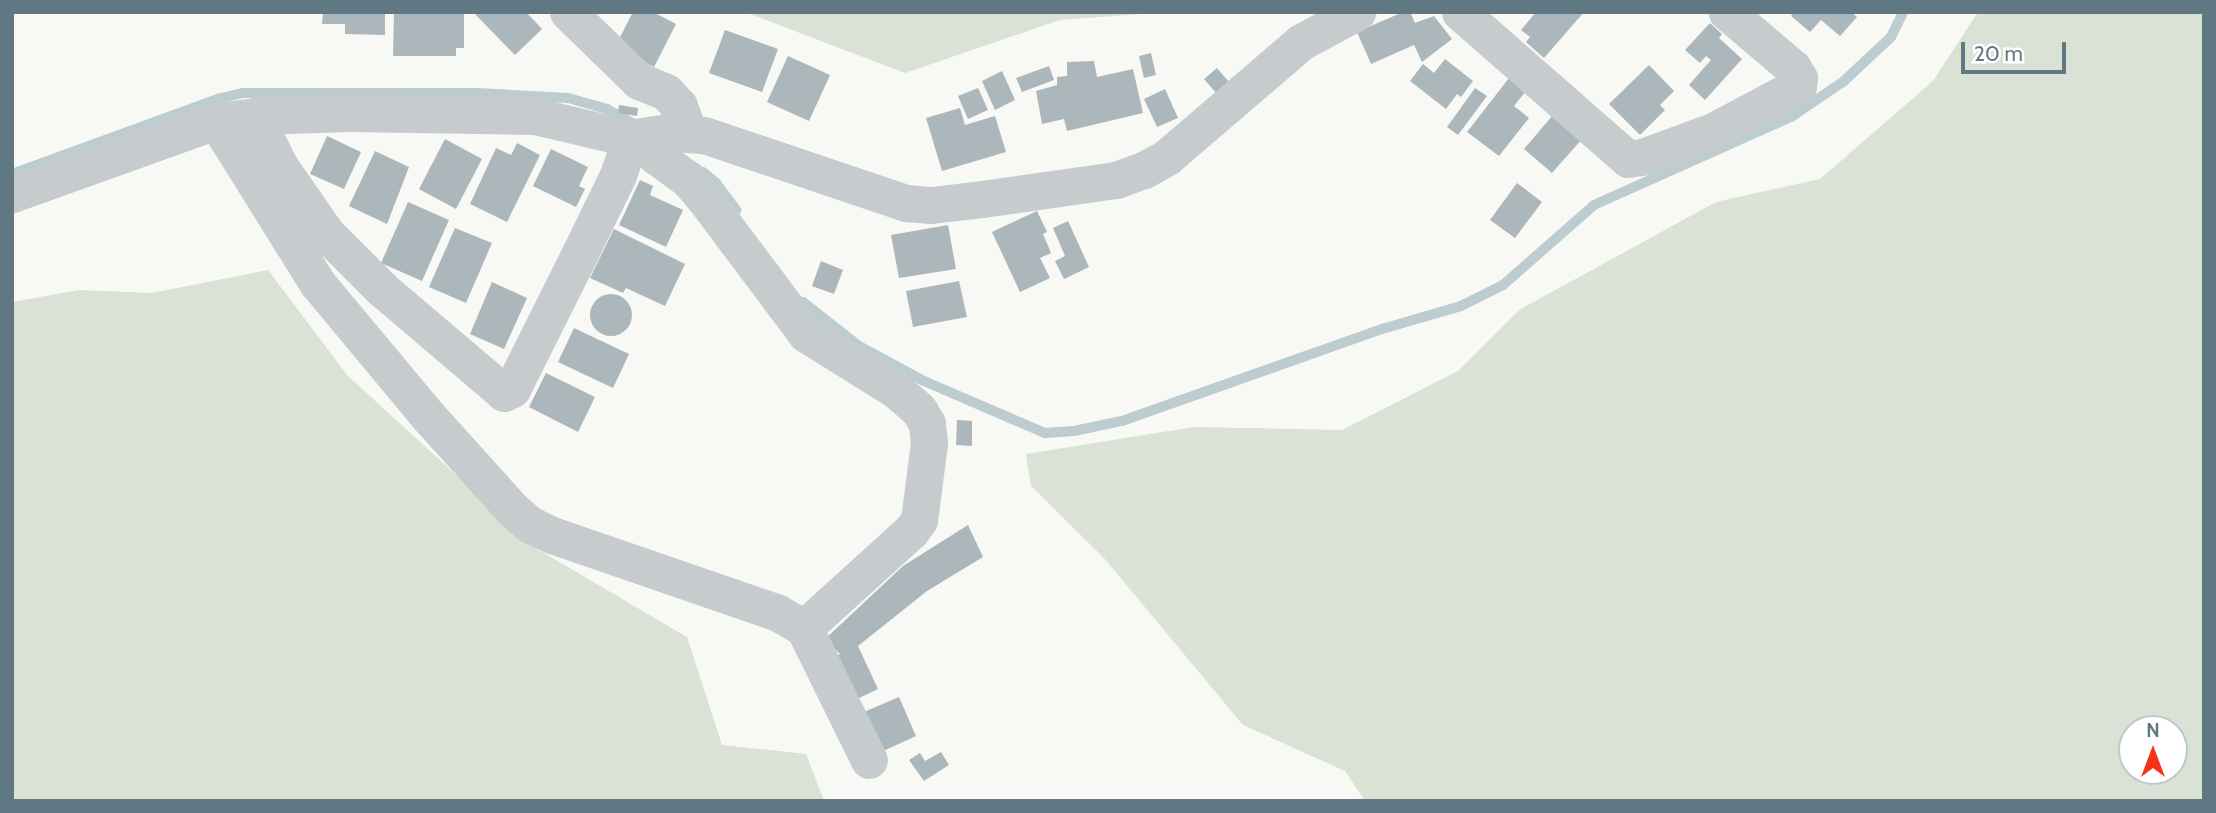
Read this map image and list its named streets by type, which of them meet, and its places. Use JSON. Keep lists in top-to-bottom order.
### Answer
{
  "scale_bar": "20 m",
  "north": "top"
}
